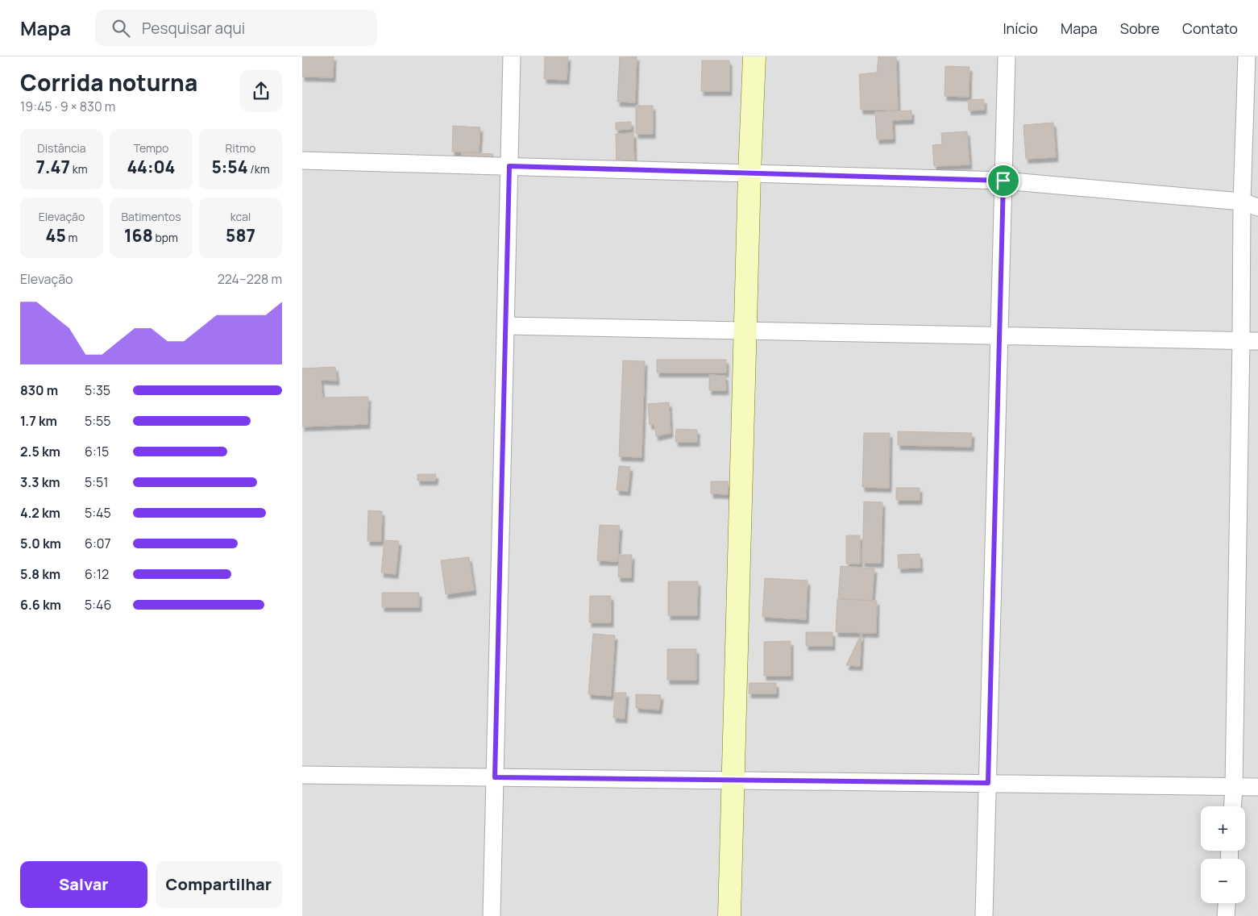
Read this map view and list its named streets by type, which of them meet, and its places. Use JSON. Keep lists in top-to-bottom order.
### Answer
{
  "page": {
    "header": "Mapa",
    "search": "Pesquisar aqui",
    "nav": [
      "Início",
      "Mapa",
      "Sobre",
      "Contato"
    ],
    "heading": ["Corrida noturna", "19:45 · 9 × 830 m"],
    "stats": [
      ["Distância", "7.47 km"],
      ["Tempo", "44:04"],
      ["Ritmo", "5:54 /km"],
      ["Elevação", "45 m"],
      ["Batimentos", "168 bpm"],
      ["kcal", "587"]
    ],
    "chart": ["Elevação", "224–228 m"],
    "list": [
      {
        "name": "830 m",
        "note": "5:35"
      },
      {
        "name": "1.7 km",
        "note": "5:55"
      },
      {
        "name": "2.5 km",
        "note": "6:15"
      },
      {
        "name": "3.3 km",
        "note": "5:51"
      },
      {
        "name": "4.2 km",
        "note": "5:45"
      },
      {
        "name": "5.0 km",
        "note": "6:07"
      },
      {
        "name": "5.8 km",
        "note": "6:12"
      },
      {
        "name": "6.6 km",
        "note": "5:46"
      }
    ],
    "map_buttons": ["+", "−"],
    "buttons": ["Salvar", "Compartilhar"]
  }
}
